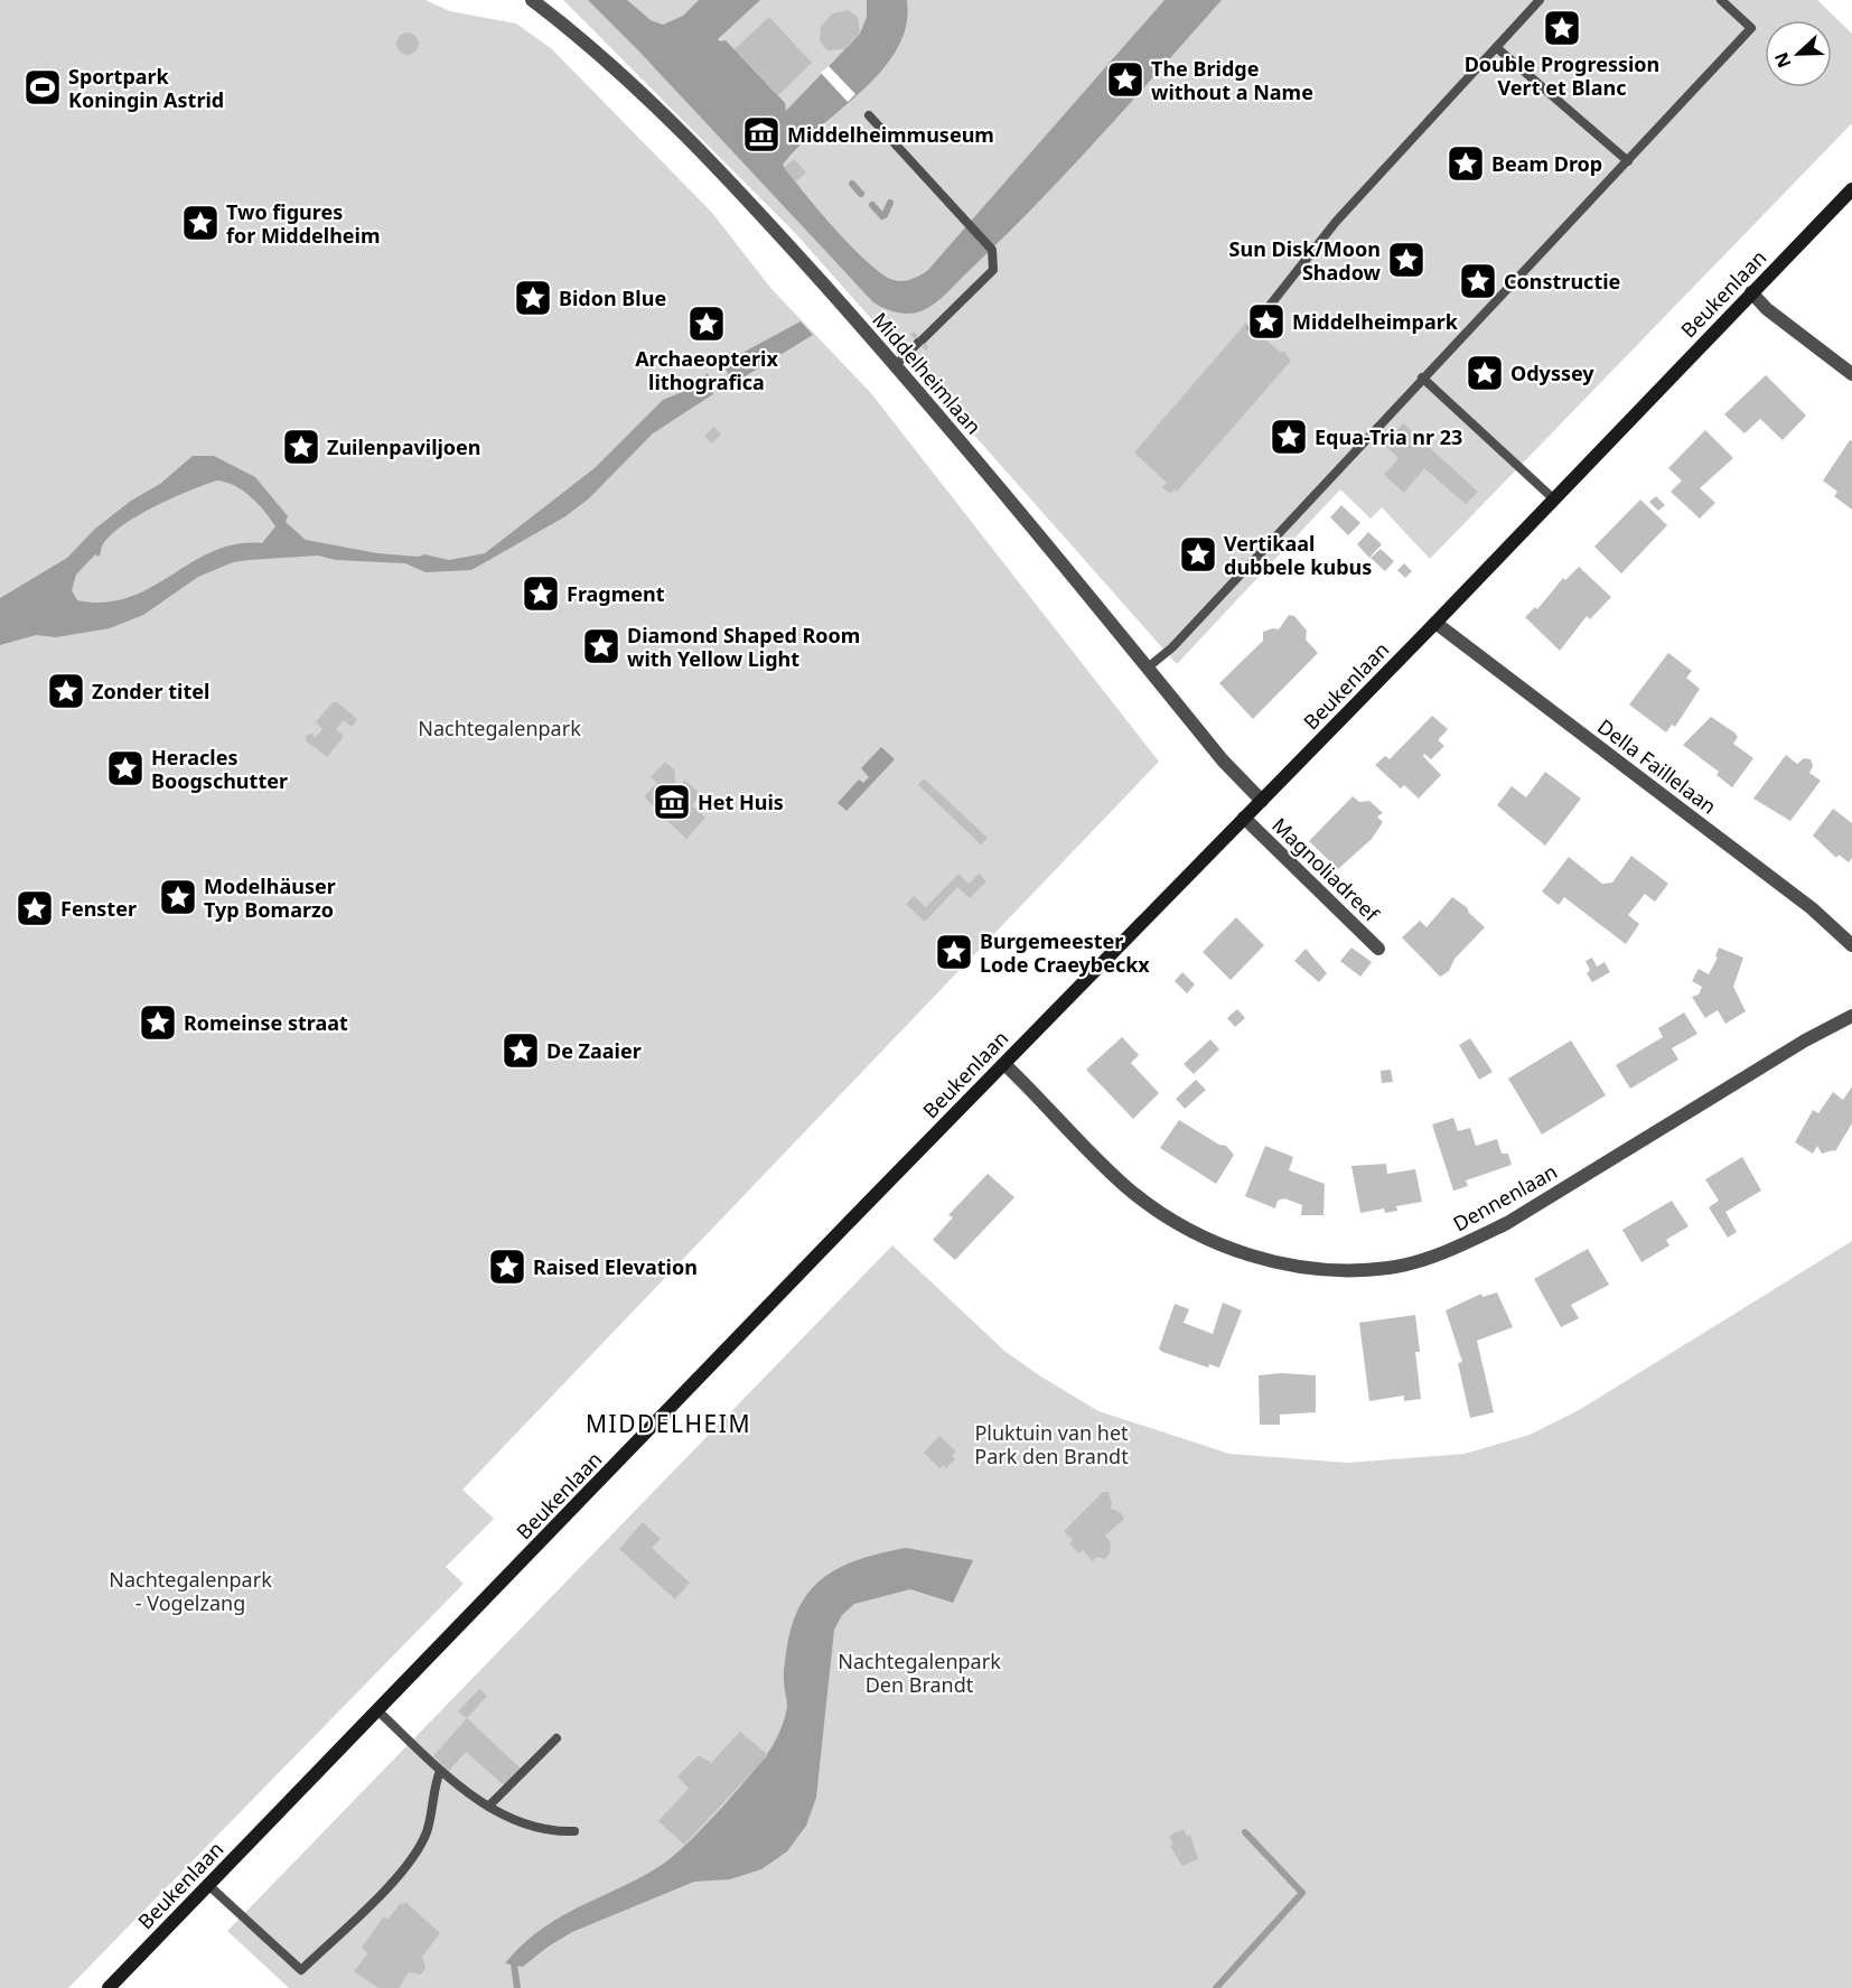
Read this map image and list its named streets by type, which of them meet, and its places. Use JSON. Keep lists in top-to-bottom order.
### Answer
{
  "streets": {
    "street": [
      "Beukenlaan",
      "Middelheimlaan",
      "Della Faillelaan",
      "Magnoliadreef",
      "Dennenlaan"
    ]
  },
  "crossings": [
    ["Beukenlaan", "Middelheimlaan"],
    ["Beukenlaan", "Della Faillelaan"],
    ["Beukenlaan", "Magnoliadreef"],
    ["Beukenlaan", "Dennenlaan"]
  ],
  "districts": ["MIDDELHEIM"],
  "parks": [
    "Nachtegalenpark",
    "Pluktuin van het Park den Brandt",
    "Nachtegalenpark - Vogelzang",
    "Nachtegalenpark Den Brandt"
  ],
  "places": {
    "place": [
      "Double Progression Vert et Blanc",
      "The Bridge without a Name",
      "Beam Drop",
      "Two figures for Middelheim",
      "Sun Disk/Moon Shadow",
      "Constructie",
      "Bidon Blue",
      "Middelheimpark",
      "Archaeopterix lithografica",
      "Odyssey",
      "Equa-Tria nr 23",
      "Zuilenpaviljoen",
      "Vertikaal dubbele kubus",
      "Fragment",
      "Diamond Shaped Room with Yellow Light",
      "Zonder titel",
      "Heracles Boogschutter",
      "Modelhäuser Typ Bomarzo",
      "Fenster",
      "Burgemeester Lode Craeybeckx",
      "Romeinse straat",
      "De Zaaier",
      "Raised Elevation"
    ],
    "sports": ["Sportpark Koningin Astrid"],
    "museum": ["Middelheimmuseum", "Het Huis"]
  },
  "north": "left"
}
